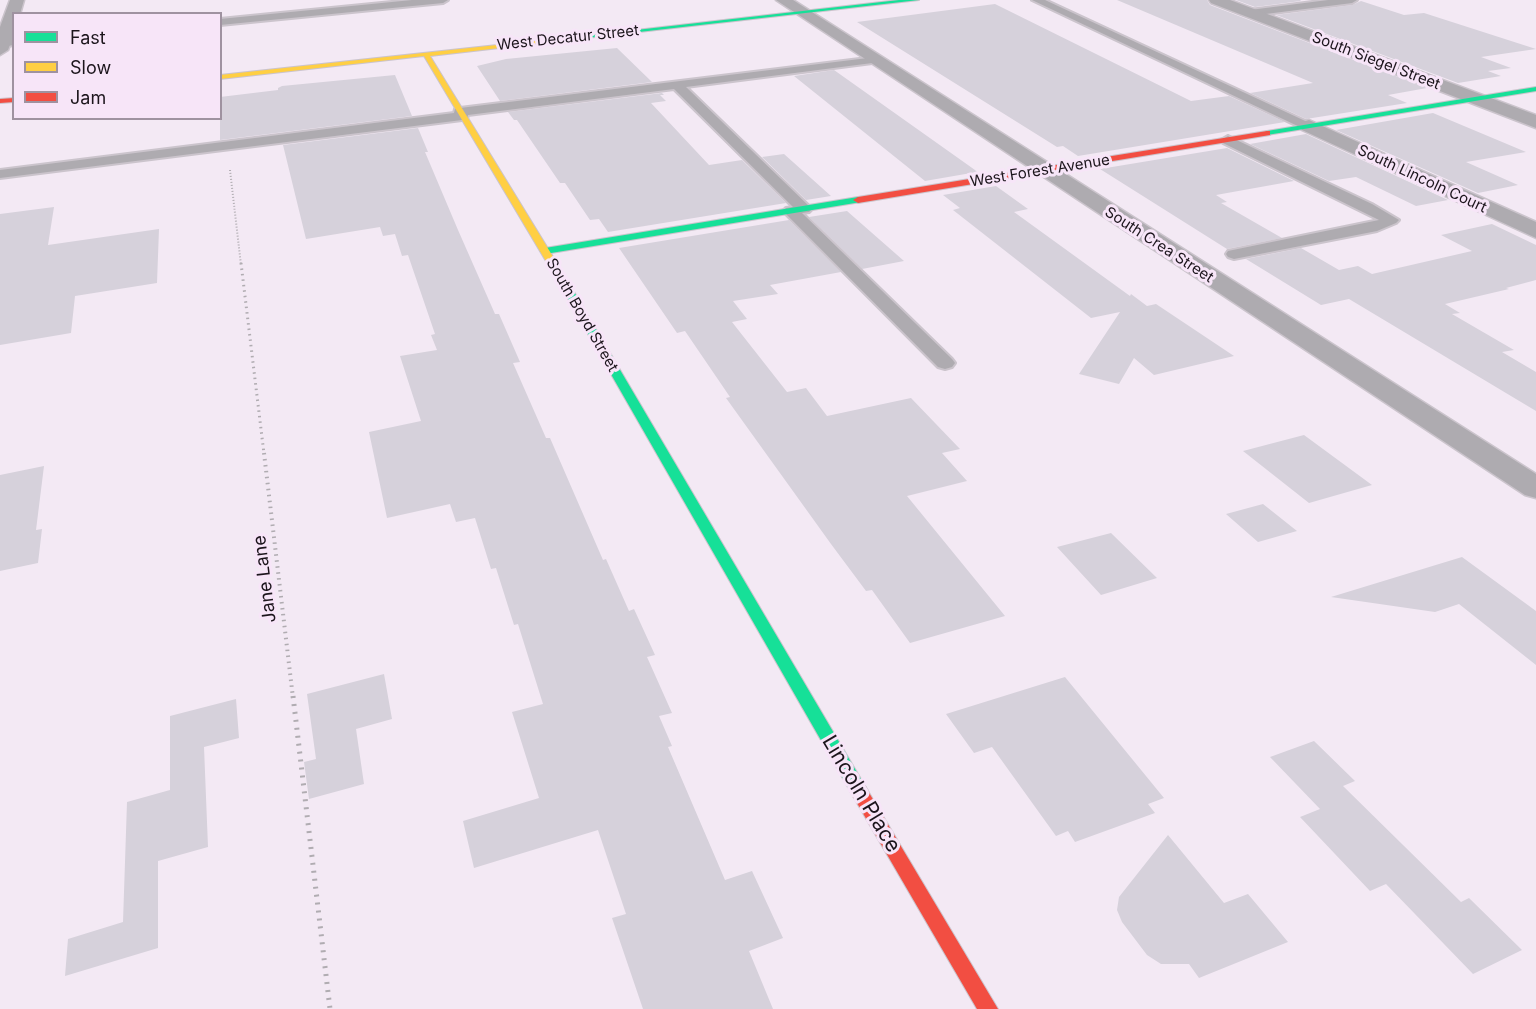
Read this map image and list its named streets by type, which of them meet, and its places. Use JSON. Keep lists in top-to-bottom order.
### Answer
{
  "streets": {
    "street": [
      "West Decatur Street",
      "South Siegel Street",
      "West Forest Avenue",
      "South Lincoln Court",
      "South Crea Street",
      "South Boyd Street",
      "Lincoln Place"
    ],
    "path": ["Jane Lane"]
  },
  "crossings": [
    ["West Decatur Street", "South Crea Street"],
    ["West Decatur Street", "South Boyd Street"],
    ["South Siegel Street", "West Forest Avenue"],
    ["West Forest Avenue", "South Lincoln Court"],
    ["West Forest Avenue", "South Crea Street"],
    ["West Forest Avenue", "South Boyd Street"],
    ["South Boyd Street", "Lincoln Place"]
  ],
  "legend": ["Fast", "Slow", "Jam"]
}
